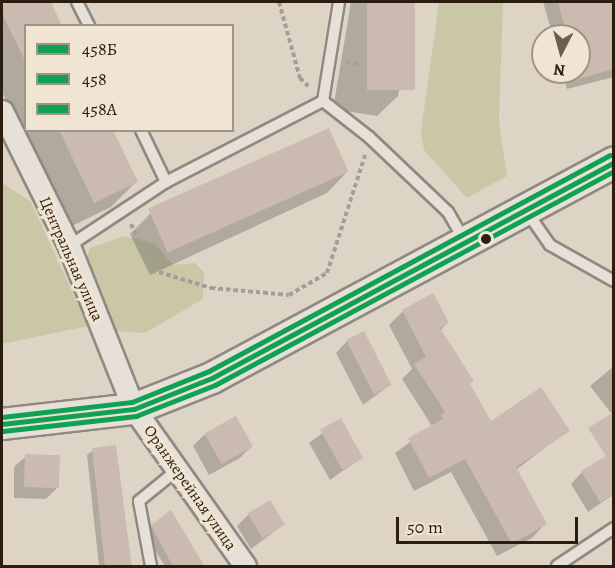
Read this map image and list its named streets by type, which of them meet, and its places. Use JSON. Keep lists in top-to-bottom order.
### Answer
{
  "streets": {
    "street": ["Центральная улица", "Оранжерейная улица"]
  },
  "crossings": [
    ["Центральная улица", "Оранжерейная улица"]
  ],
  "lines": ["transit line 458А", "transit line 458Б", "transit line 458"],
  "legend": ["458Б", "458", "458А"],
  "scale_bar": "50 m",
  "north": "bottom"
}
